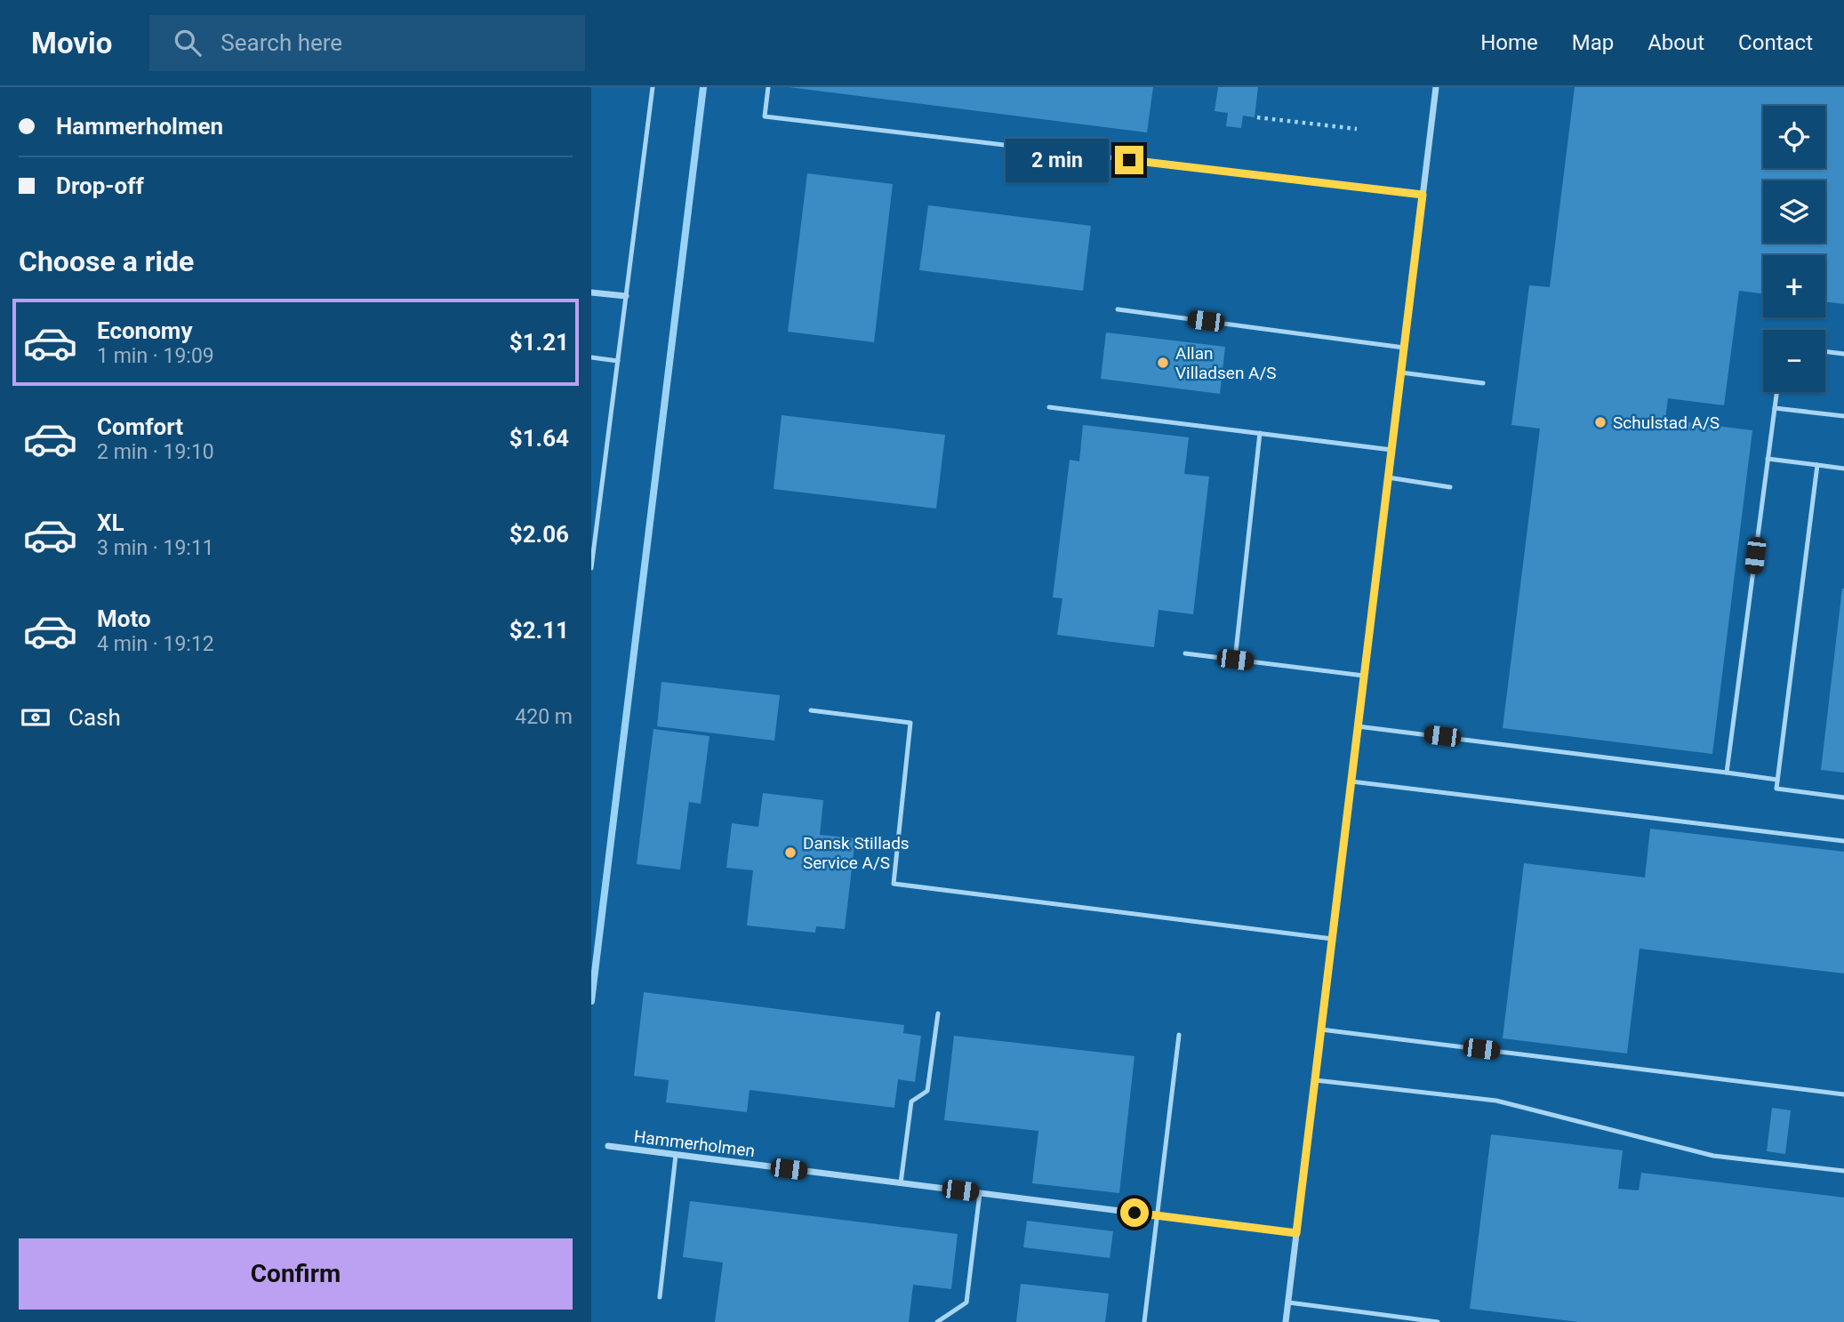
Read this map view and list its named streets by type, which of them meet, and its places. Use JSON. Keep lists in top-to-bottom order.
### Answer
{
  "streets": {
    "street": ["Hammerholmen"]
  },
  "places": ["Allan Villadsen A/S", "Schulstad A/S", "Dansk Stillads Service A/S"],
  "page": {
    "header": "Movio",
    "search": "Search here",
    "nav": [
      "Home",
      "Map",
      "About",
      "Contact"
    ],
    "banner": ["Hammerholmen", "Drop-off"],
    "map_buttons": ["+", "−"],
    "bubble": "2 min",
    "heading": "Choose a ride",
    "list": [
      {
        "name": "Economy",
        "note": "1 min · 19:09",
        "value": "$1.21"
      },
      {
        "name": "Comfort",
        "note": "2 min · 19:10",
        "value": "$1.64"
      },
      {
        "name": "XL",
        "note": "3 min · 19:11",
        "value": "$2.06"
      },
      {
        "name": "Moto",
        "note": "4 min · 19:12",
        "value": "$2.11"
      }
    ],
    "pay": ["Cash", "420 m"],
    "buttons": "Confirm"
  }
}
